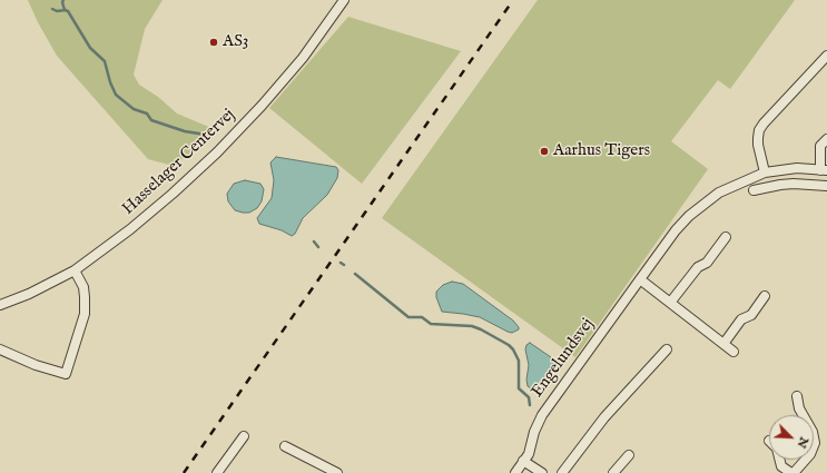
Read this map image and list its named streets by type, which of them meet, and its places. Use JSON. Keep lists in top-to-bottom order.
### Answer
{
  "streets": {
    "street": ["Hasselager Centervej", "Engelundsvej"]
  },
  "places": ["AS3", "Aarhus Tigers"],
  "north": "bottom right"
}
